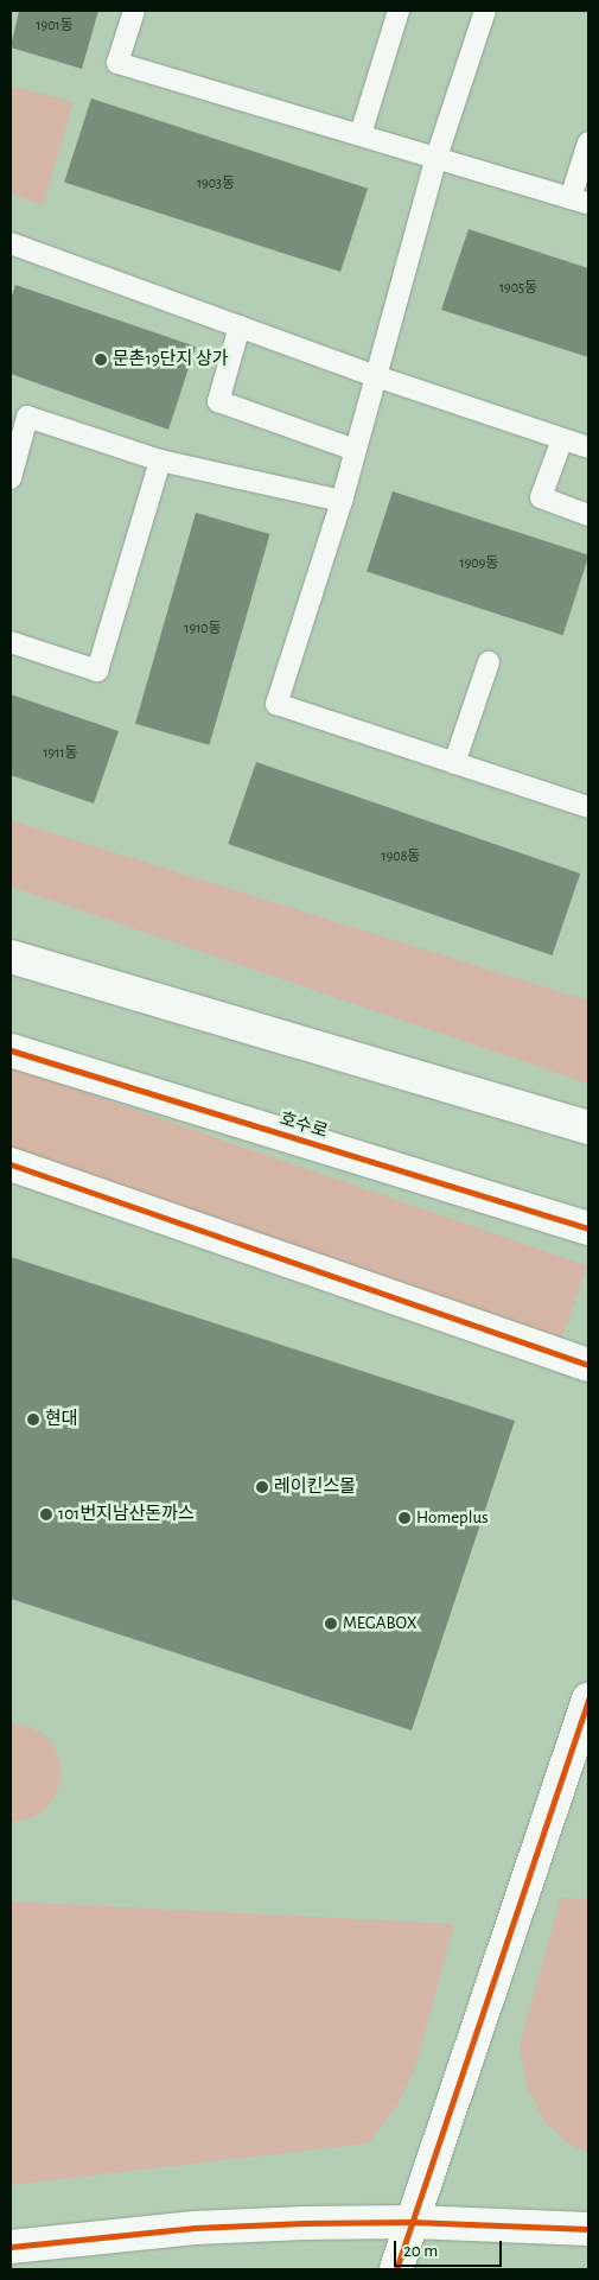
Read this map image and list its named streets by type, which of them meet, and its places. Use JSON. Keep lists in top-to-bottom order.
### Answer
{
  "streets": {
    "street": ["호수로"]
  },
  "places": [
    "문촌19단지 상가",
    "현대",
    "레이킨스몰",
    "101번지남산돈까스",
    "Homeplus",
    "MEGABOX"
  ],
  "house_numbers": [
    "1901동",
    "1903동",
    "1905동",
    "1909동",
    "1910동",
    "1911동",
    "1908동"
  ],
  "scale_bar": "20 m"
}
